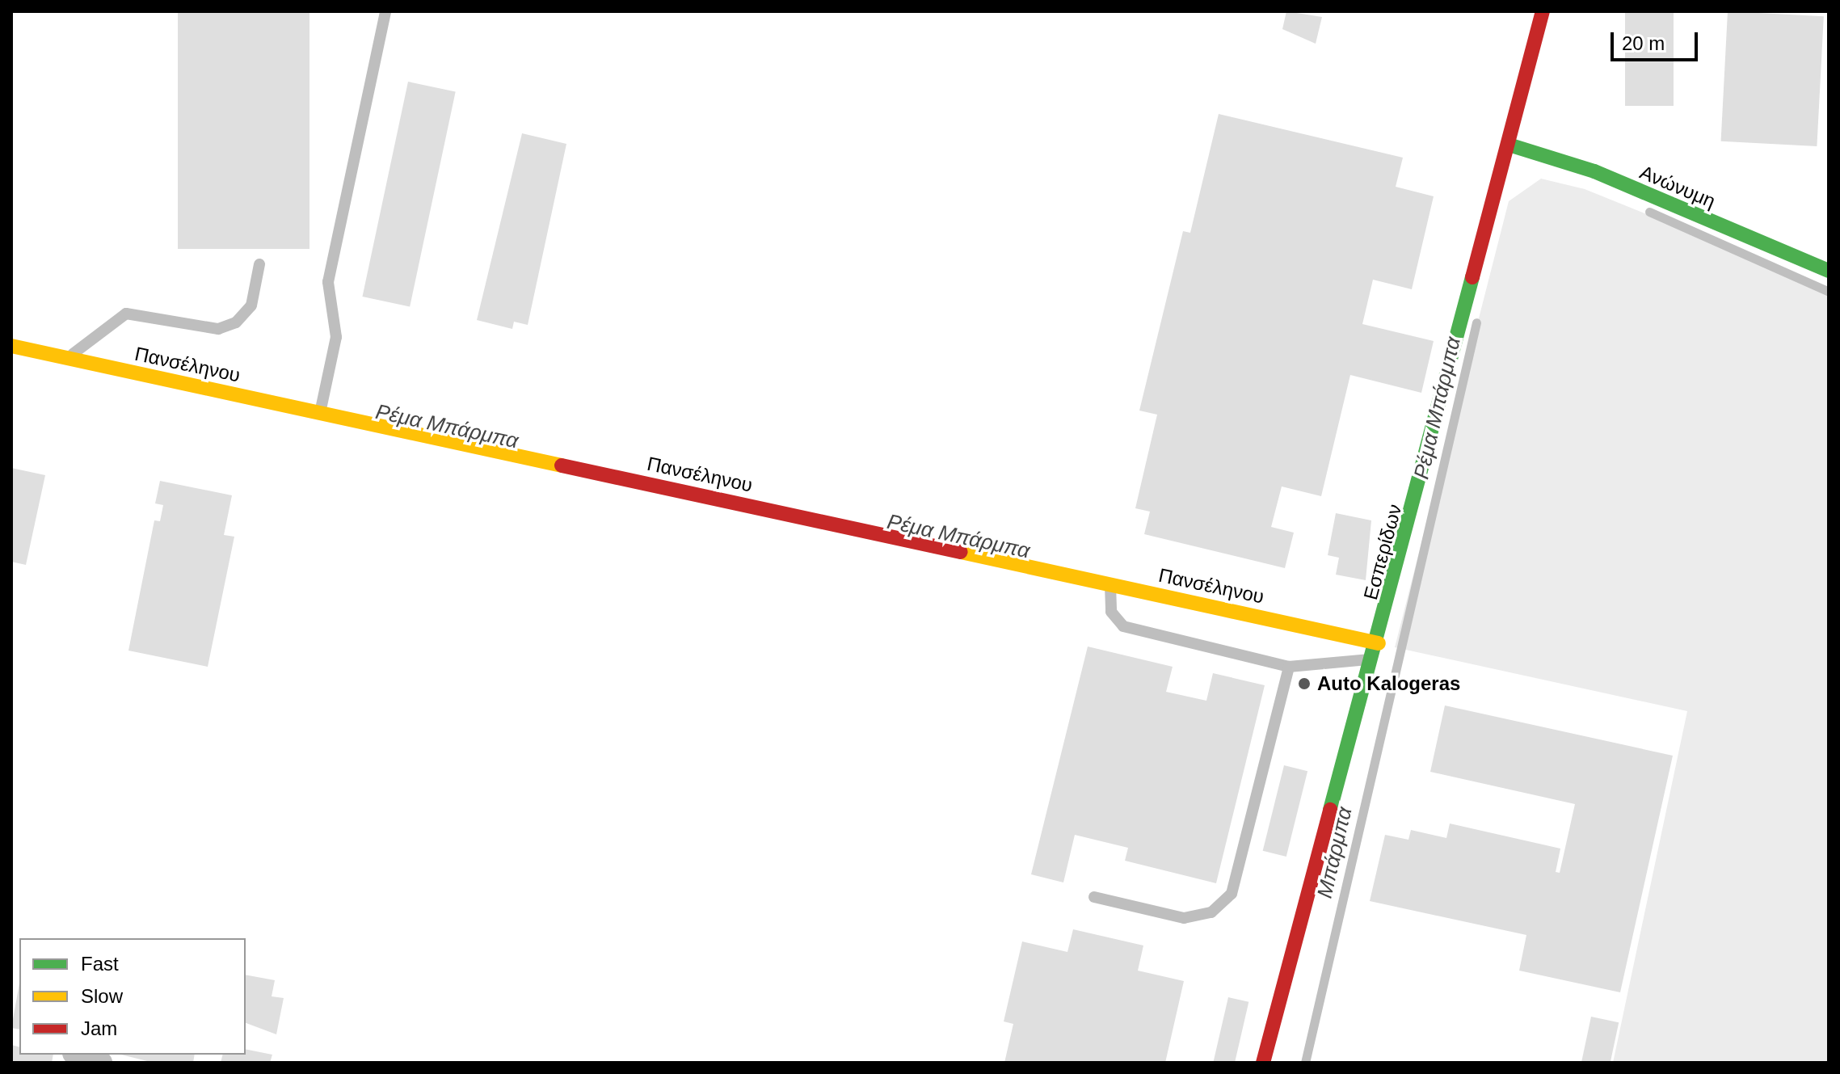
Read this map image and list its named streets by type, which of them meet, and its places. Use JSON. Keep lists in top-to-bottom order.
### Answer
{
  "streets": {
    "street": ["Ανώνυμη", "Πανσέληνου", "Εσπερίδων"]
  },
  "crossings": [
    ["Ανώνυμη", "Εσπερίδων"],
    ["Πανσέληνου", "Εσπερίδων"]
  ],
  "water": ["Ρέμα Μπάρμπα", "Μπάρμπα"],
  "places": ["Auto Kalogeras"],
  "legend": ["Fast", "Slow", "Jam"],
  "scale_bar": "20 m"
}
